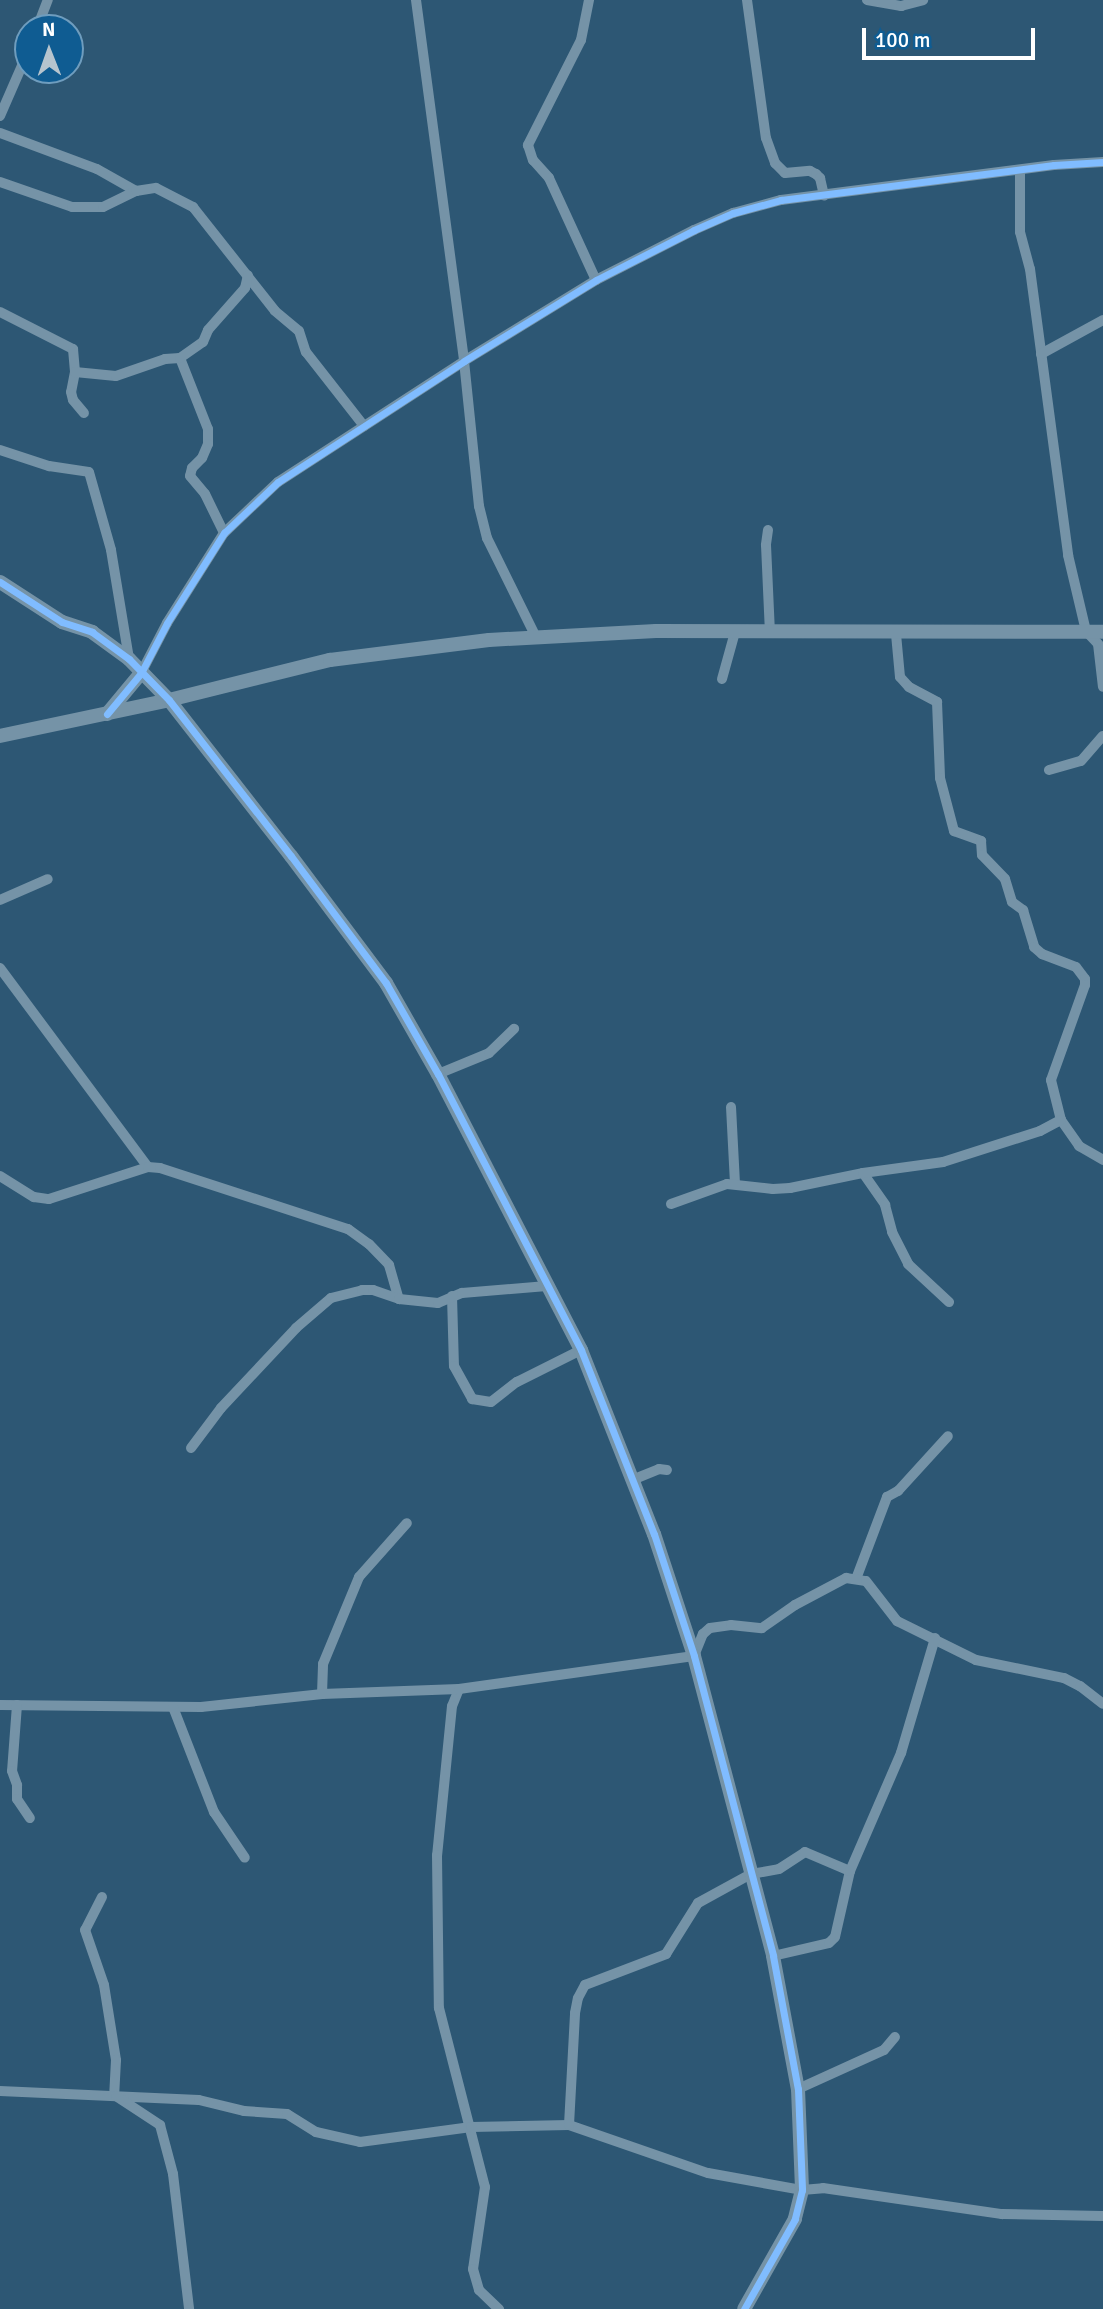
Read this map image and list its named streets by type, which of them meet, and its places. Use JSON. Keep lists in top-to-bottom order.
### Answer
{
  "scale_bar": "100 m",
  "north": "top"
}
